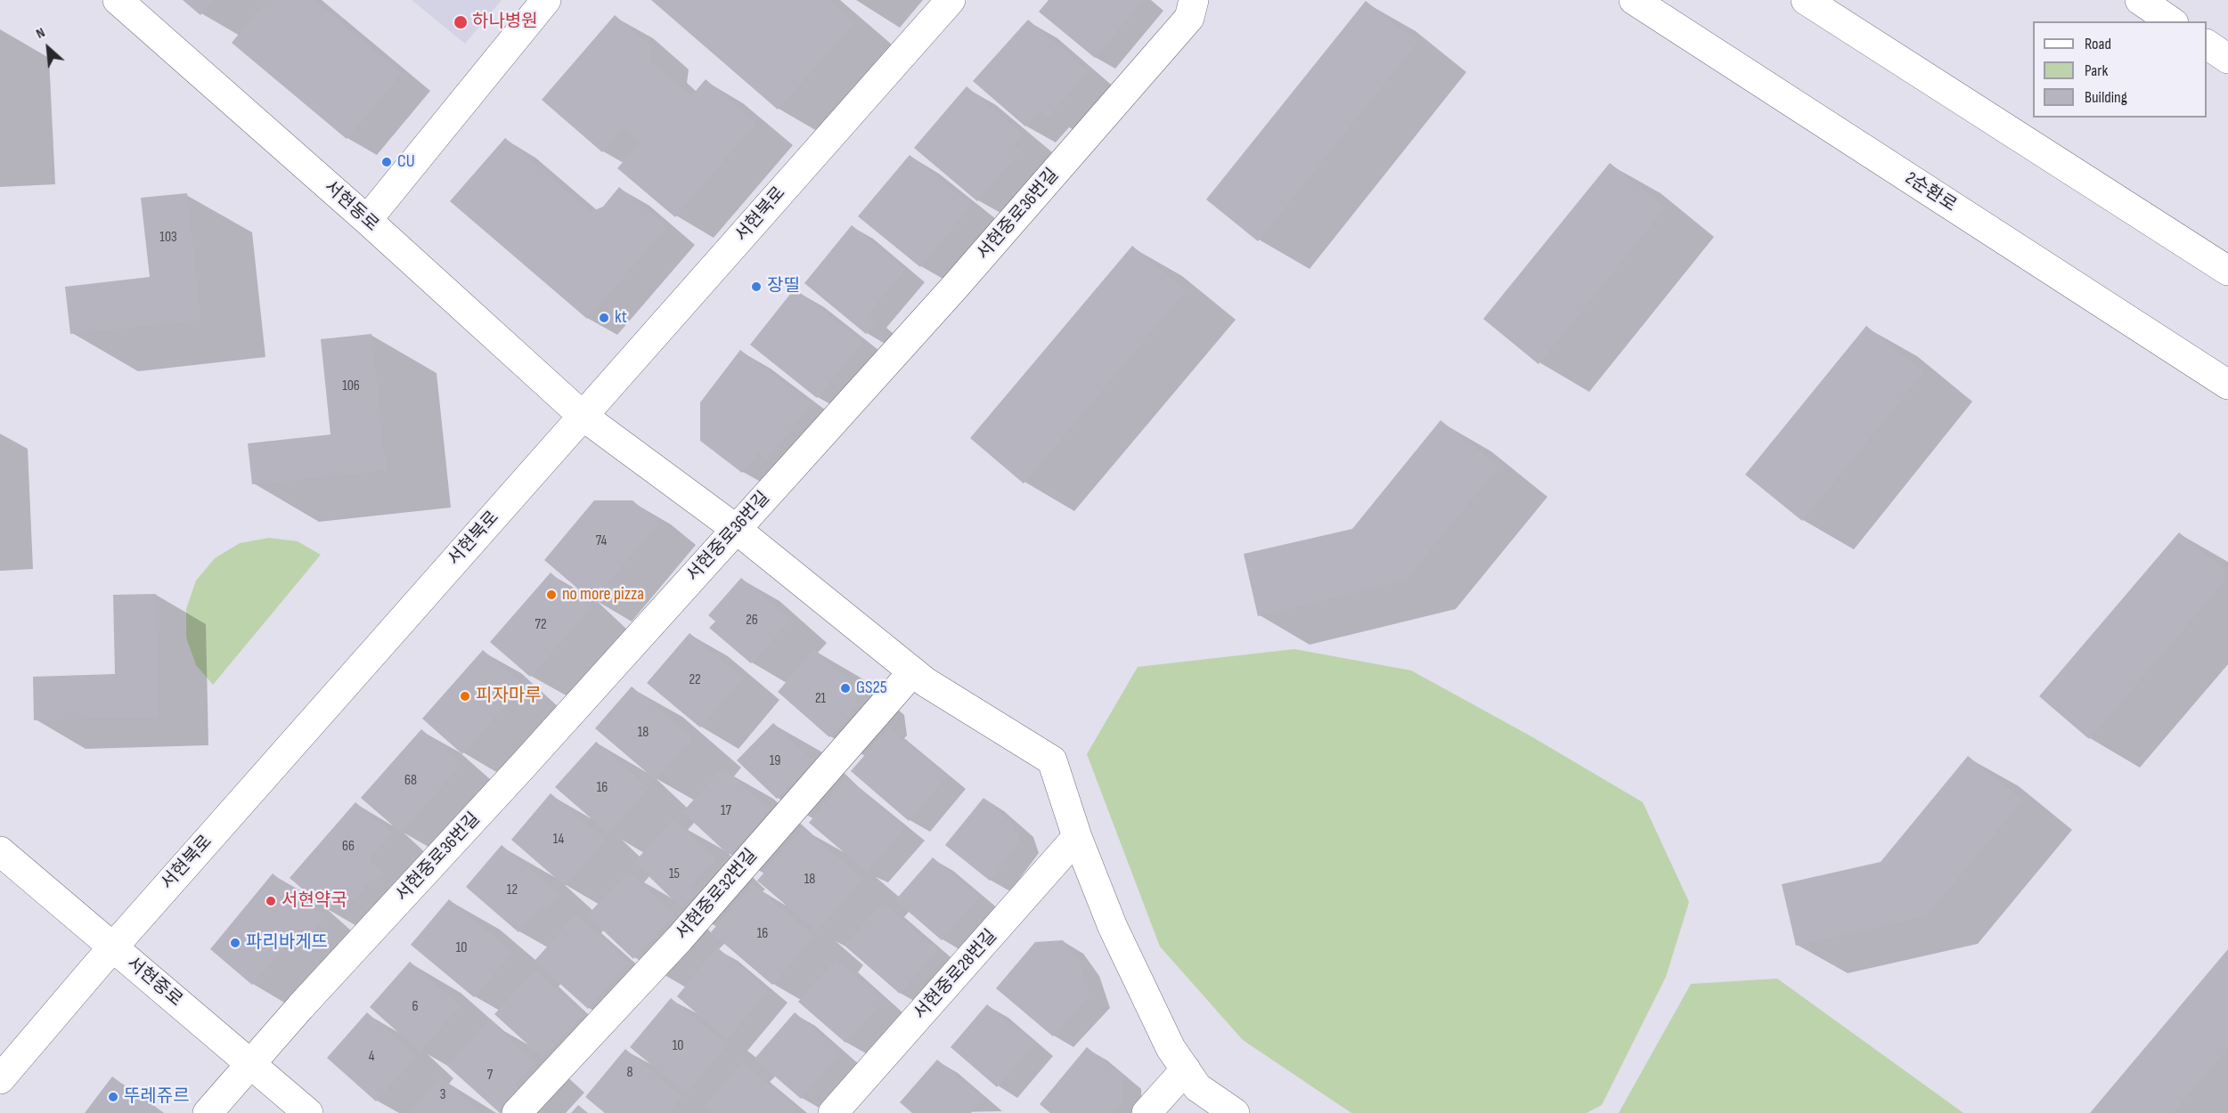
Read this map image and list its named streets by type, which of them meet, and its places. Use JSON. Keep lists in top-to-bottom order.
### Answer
{
  "streets": {
    "street": [
      "2순환로",
      "서현동로",
      "서현북로",
      "서현중로36번길",
      "서현중로32번길",
      "서현중로28번길",
      "서현중로"
    ]
  },
  "crossings": [
    ["서현동로", "서현북로"],
    ["서현동로", "서현중로36번길"],
    ["서현동로", "서현중로32번길"],
    ["서현동로", "서현중로28번길"],
    ["서현북로", "서현중로"],
    ["서현중로36번길", "서현중로"]
  ],
  "places": [
    "하나병원",
    "CU",
    "장띨",
    "kt",
    "no more pizza",
    "GS25",
    "피자마루",
    "서현약국",
    "파리바게뜨",
    "뚜레쥬르"
  ],
  "house_numbers": [
    "103",
    "106",
    "74",
    "26",
    "72",
    "22",
    "21",
    "18",
    "19",
    "68",
    "16",
    "17",
    "14",
    "66",
    "15",
    "18",
    "12",
    "16",
    "10",
    "6",
    "10",
    "4",
    "8",
    "7",
    "3"
  ],
  "legend": ["Road", "Park", "Building"],
  "north": "top left"
}
